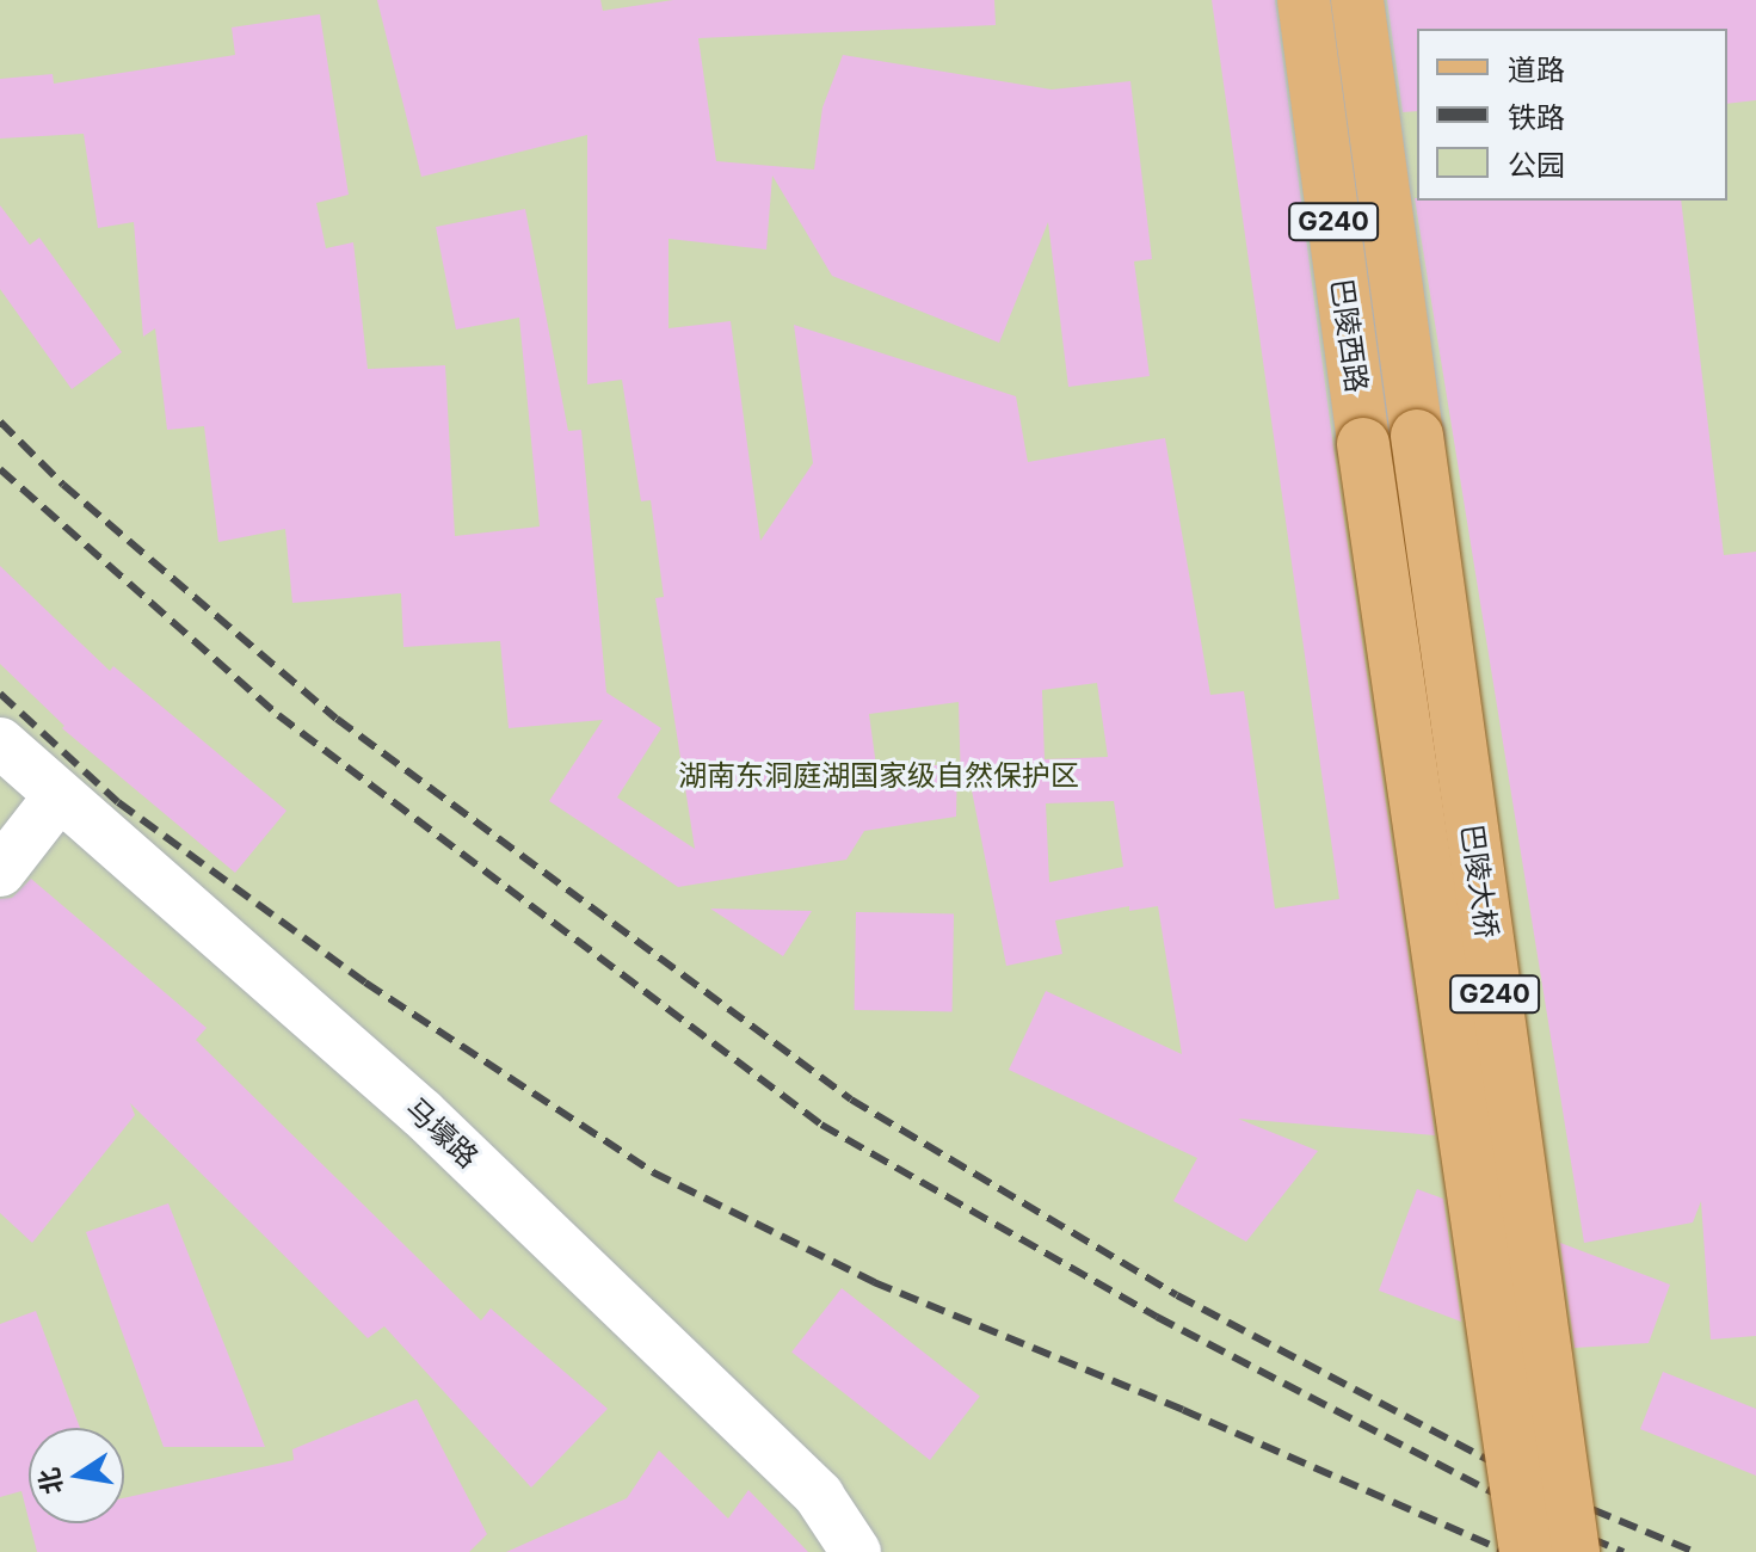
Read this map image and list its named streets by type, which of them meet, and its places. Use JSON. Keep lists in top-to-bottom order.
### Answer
{
  "streets": {
    "main road": ["G240", "巴陵西路", "巴陵大桥"],
    "street": ["马壕路"]
  },
  "crossings": [
    ["巴陵西路", "巴陵大桥"]
  ],
  "parks": ["湖南东洞庭湖国家级自然保护区"],
  "legend": ["道路", "铁路", "公园"],
  "north": "left"
}
